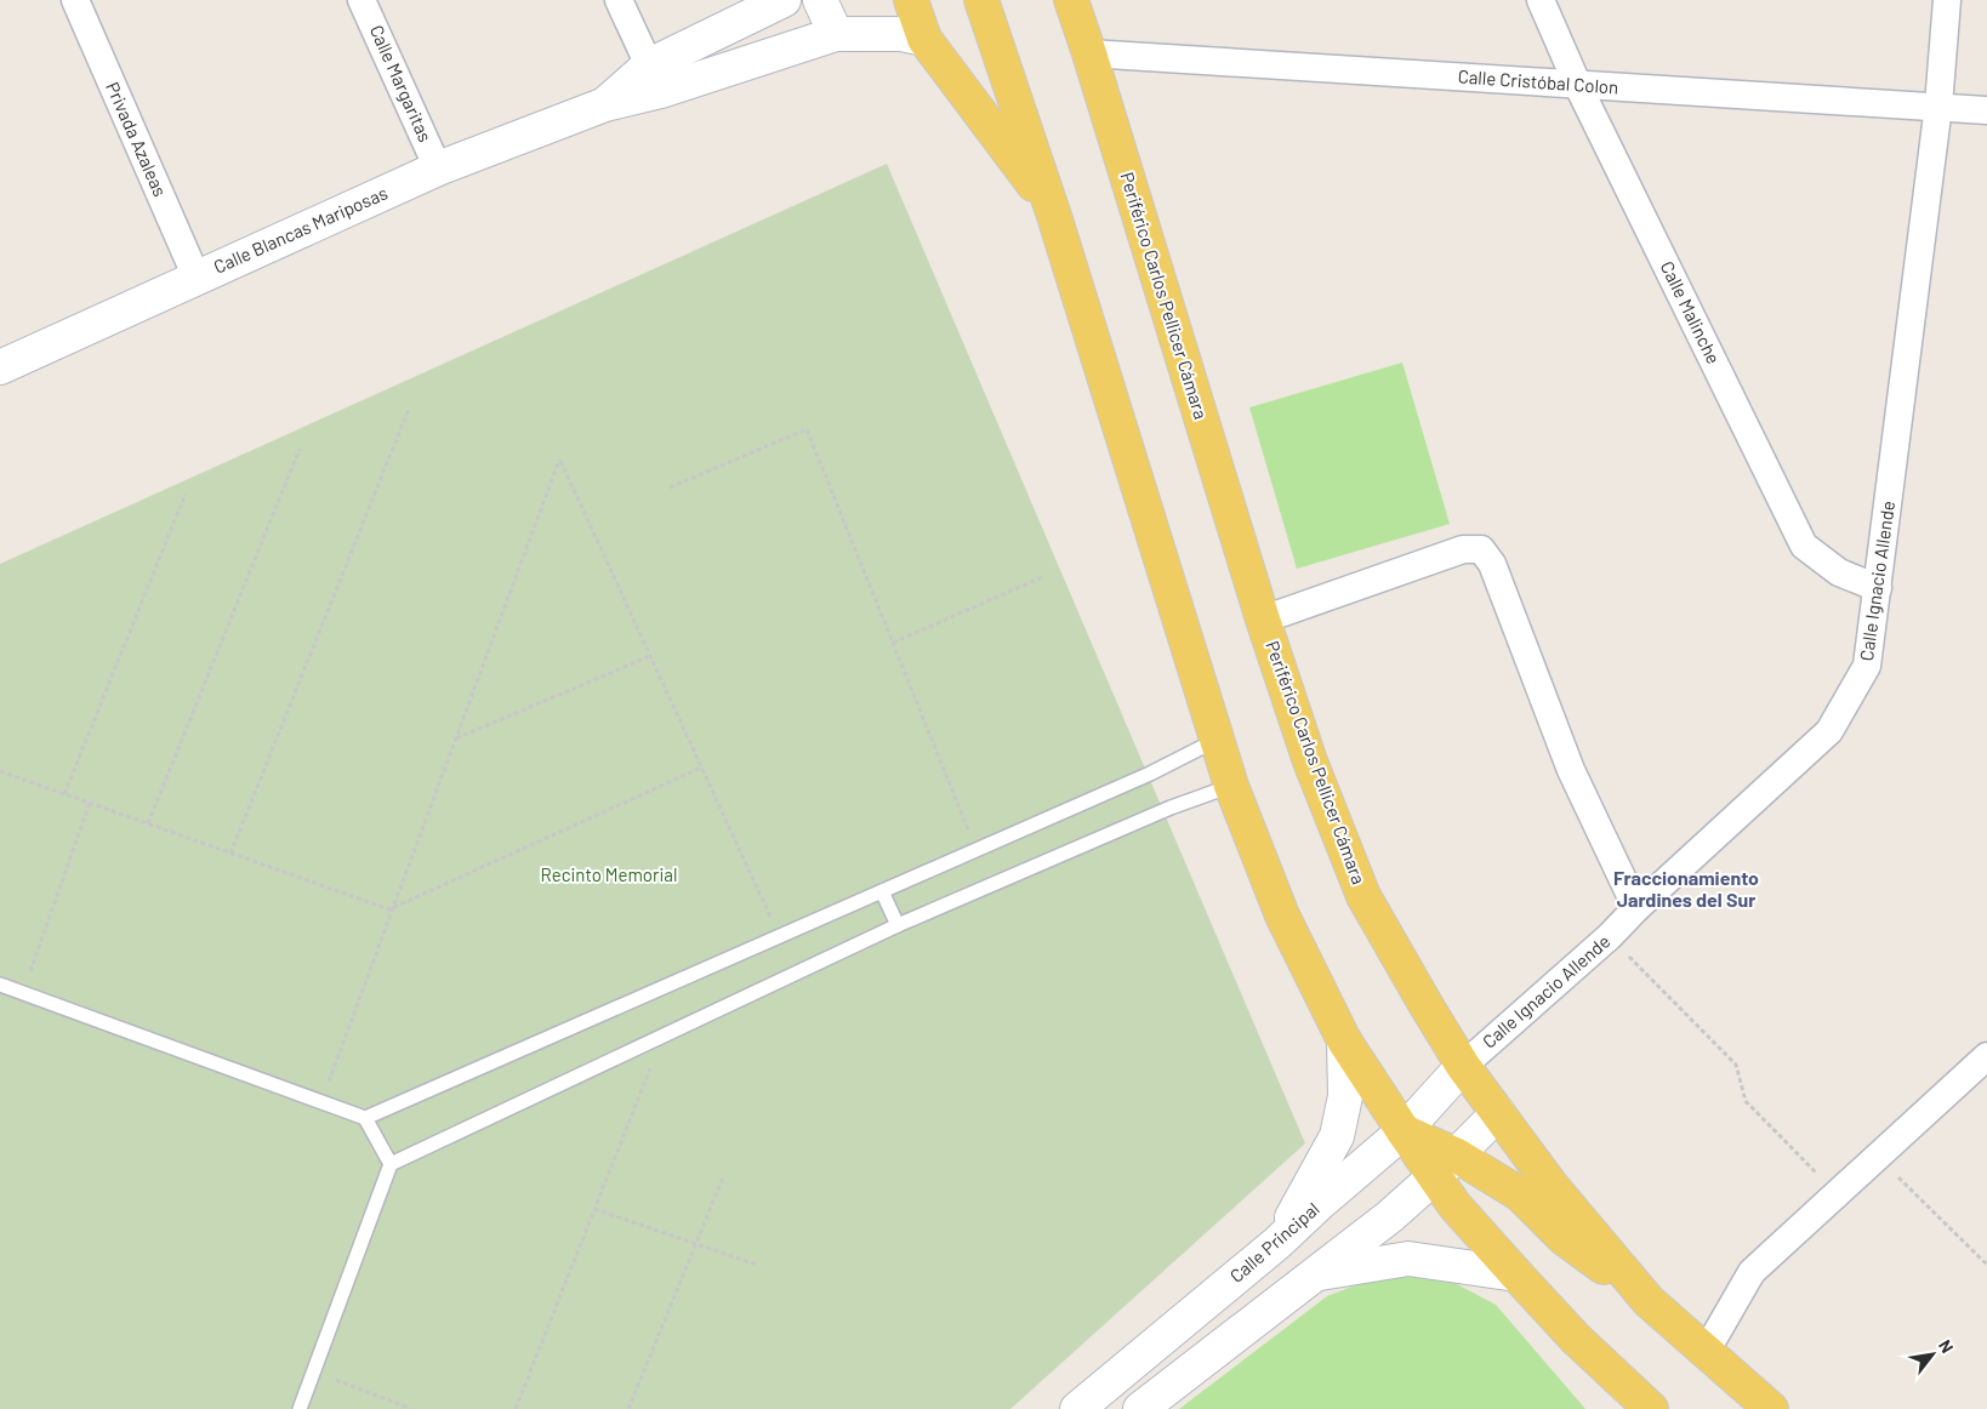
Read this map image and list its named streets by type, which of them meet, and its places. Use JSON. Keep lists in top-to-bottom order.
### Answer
{
  "streets": {
    "main road": ["Periférico Carlos Pellicer Cámara"],
    "street": [
      "Calle Cristóbal Colon",
      "Calle Margaritas",
      "Privada Azaleas",
      "Calle Blancas Mariposas",
      "Calle Malinche",
      "Calle Ignacio Allende",
      "Calle Principal"
    ]
  },
  "crossings": [
    ["Calle Cristóbal Colon", "Periférico Carlos Pellicer Cámara"],
    ["Calle Cristóbal Colon", "Calle Malinche"],
    ["Calle Cristóbal Colon", "Calle Ignacio Allende"],
    ["Calle Margaritas", "Calle Blancas Mariposas"],
    ["Privada Azaleas", "Calle Blancas Mariposas"],
    ["Periférico Carlos Pellicer Cámara", "Calle Ignacio Allende"],
    ["Periférico Carlos Pellicer Cámara", "Calle Principal"],
    ["Calle Malinche", "Calle Ignacio Allende"],
    ["Calle Ignacio Allende", "Calle Principal"]
  ],
  "districts": ["Fraccionamiento Jardines del Sur"],
  "parks": ["Recinto Memorial"],
  "north": "top right"
}
